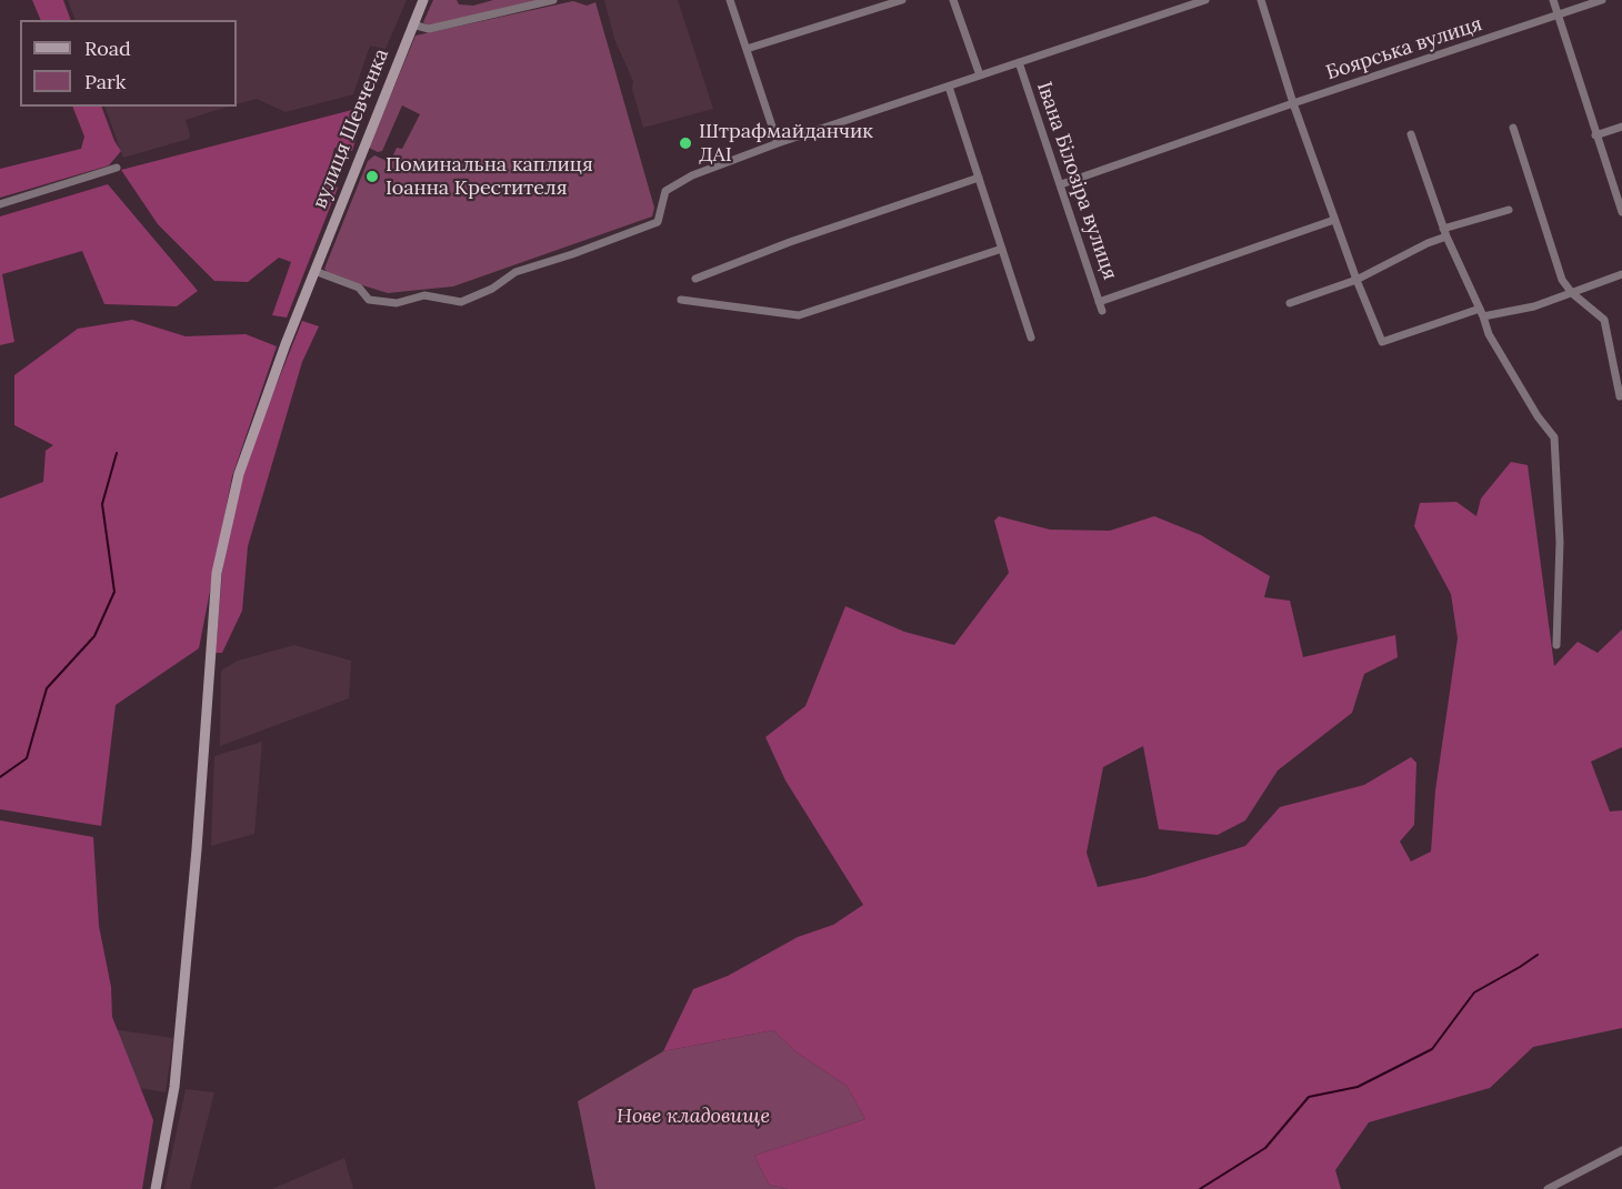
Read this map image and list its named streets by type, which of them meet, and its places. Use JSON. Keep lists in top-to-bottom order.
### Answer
{
  "streets": {
    "street": ["Боярська вулиця", "вулиця Шевченка", "Івана Білозіра вулиця"]
  },
  "crossings": [
    ["Боярська вулиця", "Івана Білозіра вулиця"]
  ],
  "parks": ["Нове кладовище"],
  "places": ["Штрафмайданчик ДАІ", "Поминальна каплиця Іоанна Крестителя"],
  "legend": ["Road", "Park"]
}
